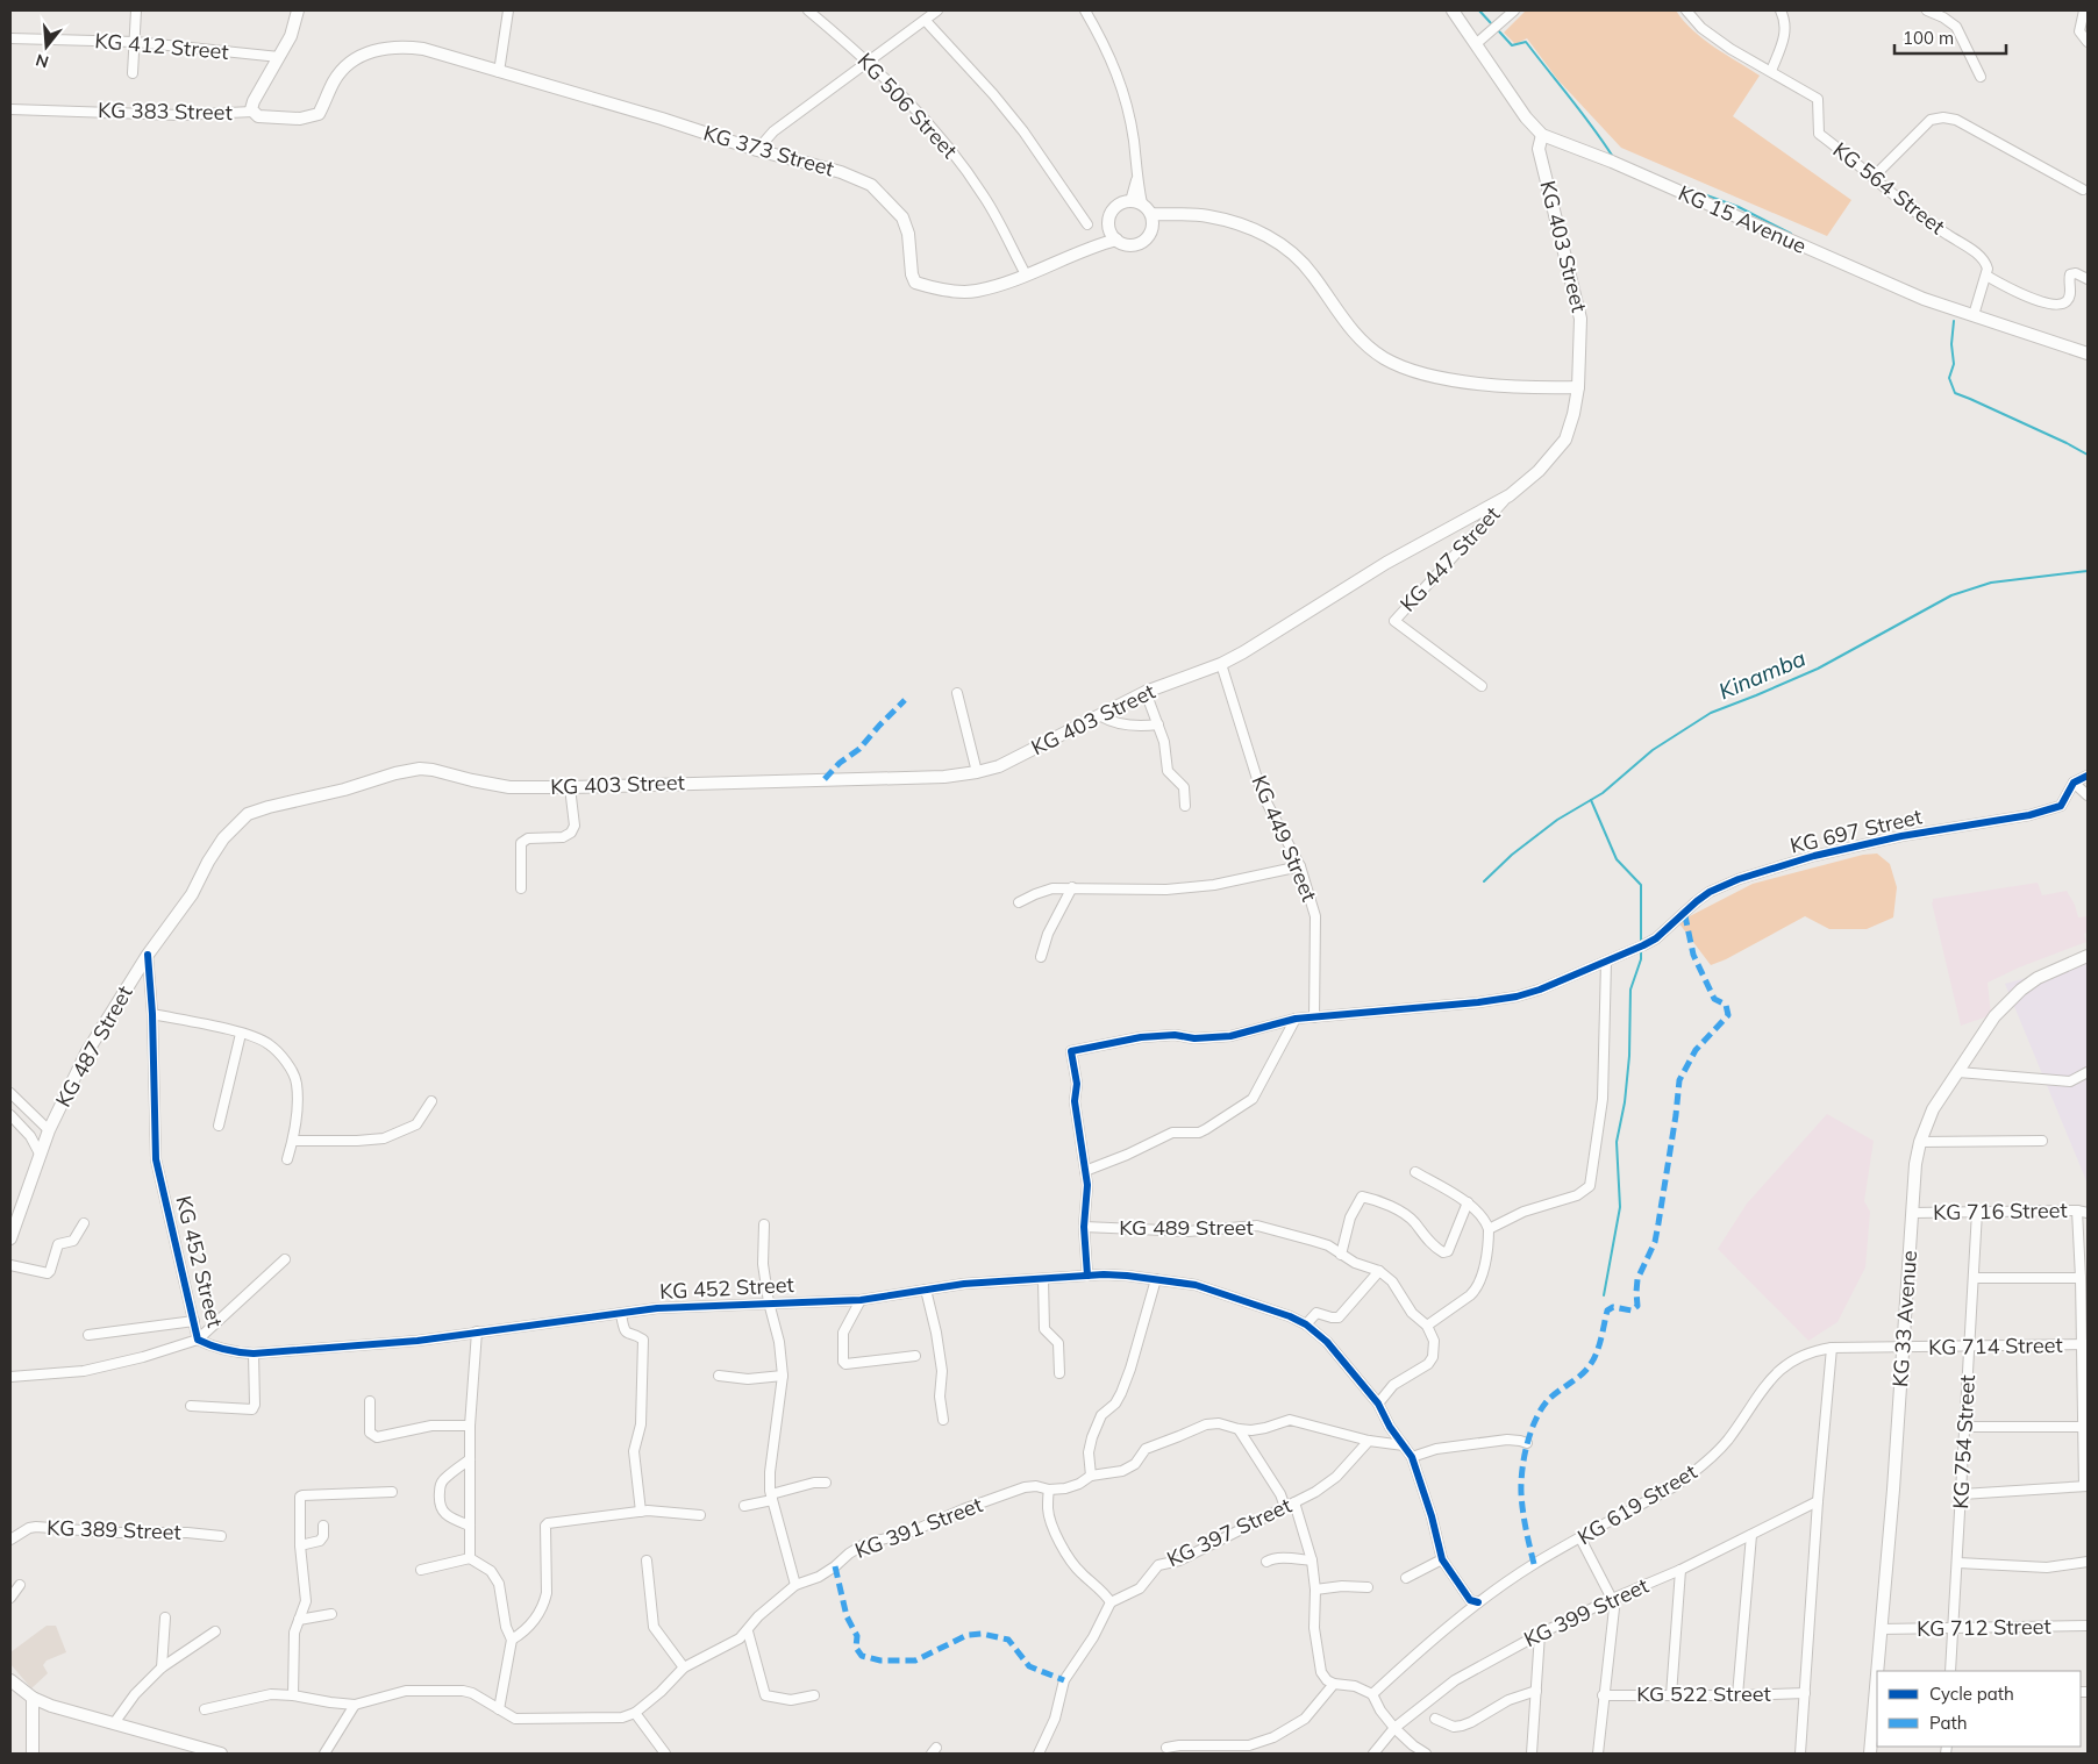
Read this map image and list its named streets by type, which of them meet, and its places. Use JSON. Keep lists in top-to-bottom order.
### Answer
{
  "streets": {
    "main road": [
      "KG 383 Street",
      "KG 373 Street",
      "KG 15 Avenue",
      "KG 403 Street",
      "KG 487 Street",
      "KG 33 Avenue"
    ],
    "street": [
      "KG 412 Street",
      "KG 506 Street",
      "KG 564 Street",
      "KG 447 Street",
      "KG 697 Street",
      "KG 449 Street",
      "KG 716 Street",
      "KG 489 Street",
      "KG 452 Street",
      "KG 714 Street",
      "KG 754 Street",
      "KG 619 Street",
      "KG 391 Street",
      "KG 389 Street",
      "KG 397 Street",
      "KG 399 Street",
      "KG 712 Street",
      "KG 522 Street"
    ]
  },
  "crossings": [
    ["KG 506 Street", "KG 373 Street"],
    ["KG 383 Street", "KG 373 Street"],
    ["KG 15 Avenue", "KG 403 Street"],
    ["KG 403 Street", "KG 447 Street"],
    ["KG 403 Street", "KG 449 Street"],
    ["KG 403 Street", "KG 487 Street"],
    ["KG 697 Street", "KG 449 Street"],
    ["KG 487 Street", "KG 452 Street"],
    ["KG 716 Street", "KG 33 Avenue"],
    ["KG 716 Street", "KG 754 Street"],
    ["KG 489 Street", "KG 452 Street"],
    ["KG 452 Street", "KG 619 Street"],
    ["KG 452 Street", "KG 391 Street"],
    ["KG 33 Avenue", "KG 714 Street"],
    ["KG 33 Avenue", "KG 619 Street"],
    ["KG 33 Avenue", "KG 712 Street"],
    ["KG 714 Street", "KG 754 Street"],
    ["KG 714 Street", "KG 619 Street"],
    ["KG 754 Street", "KG 712 Street"],
    ["KG 391 Street", "KG 397 Street"]
  ],
  "water": ["Kinamba"],
  "legend": ["Cycle path", "Path"],
  "scale_bar": "100 m",
  "north": "bottom"
}
